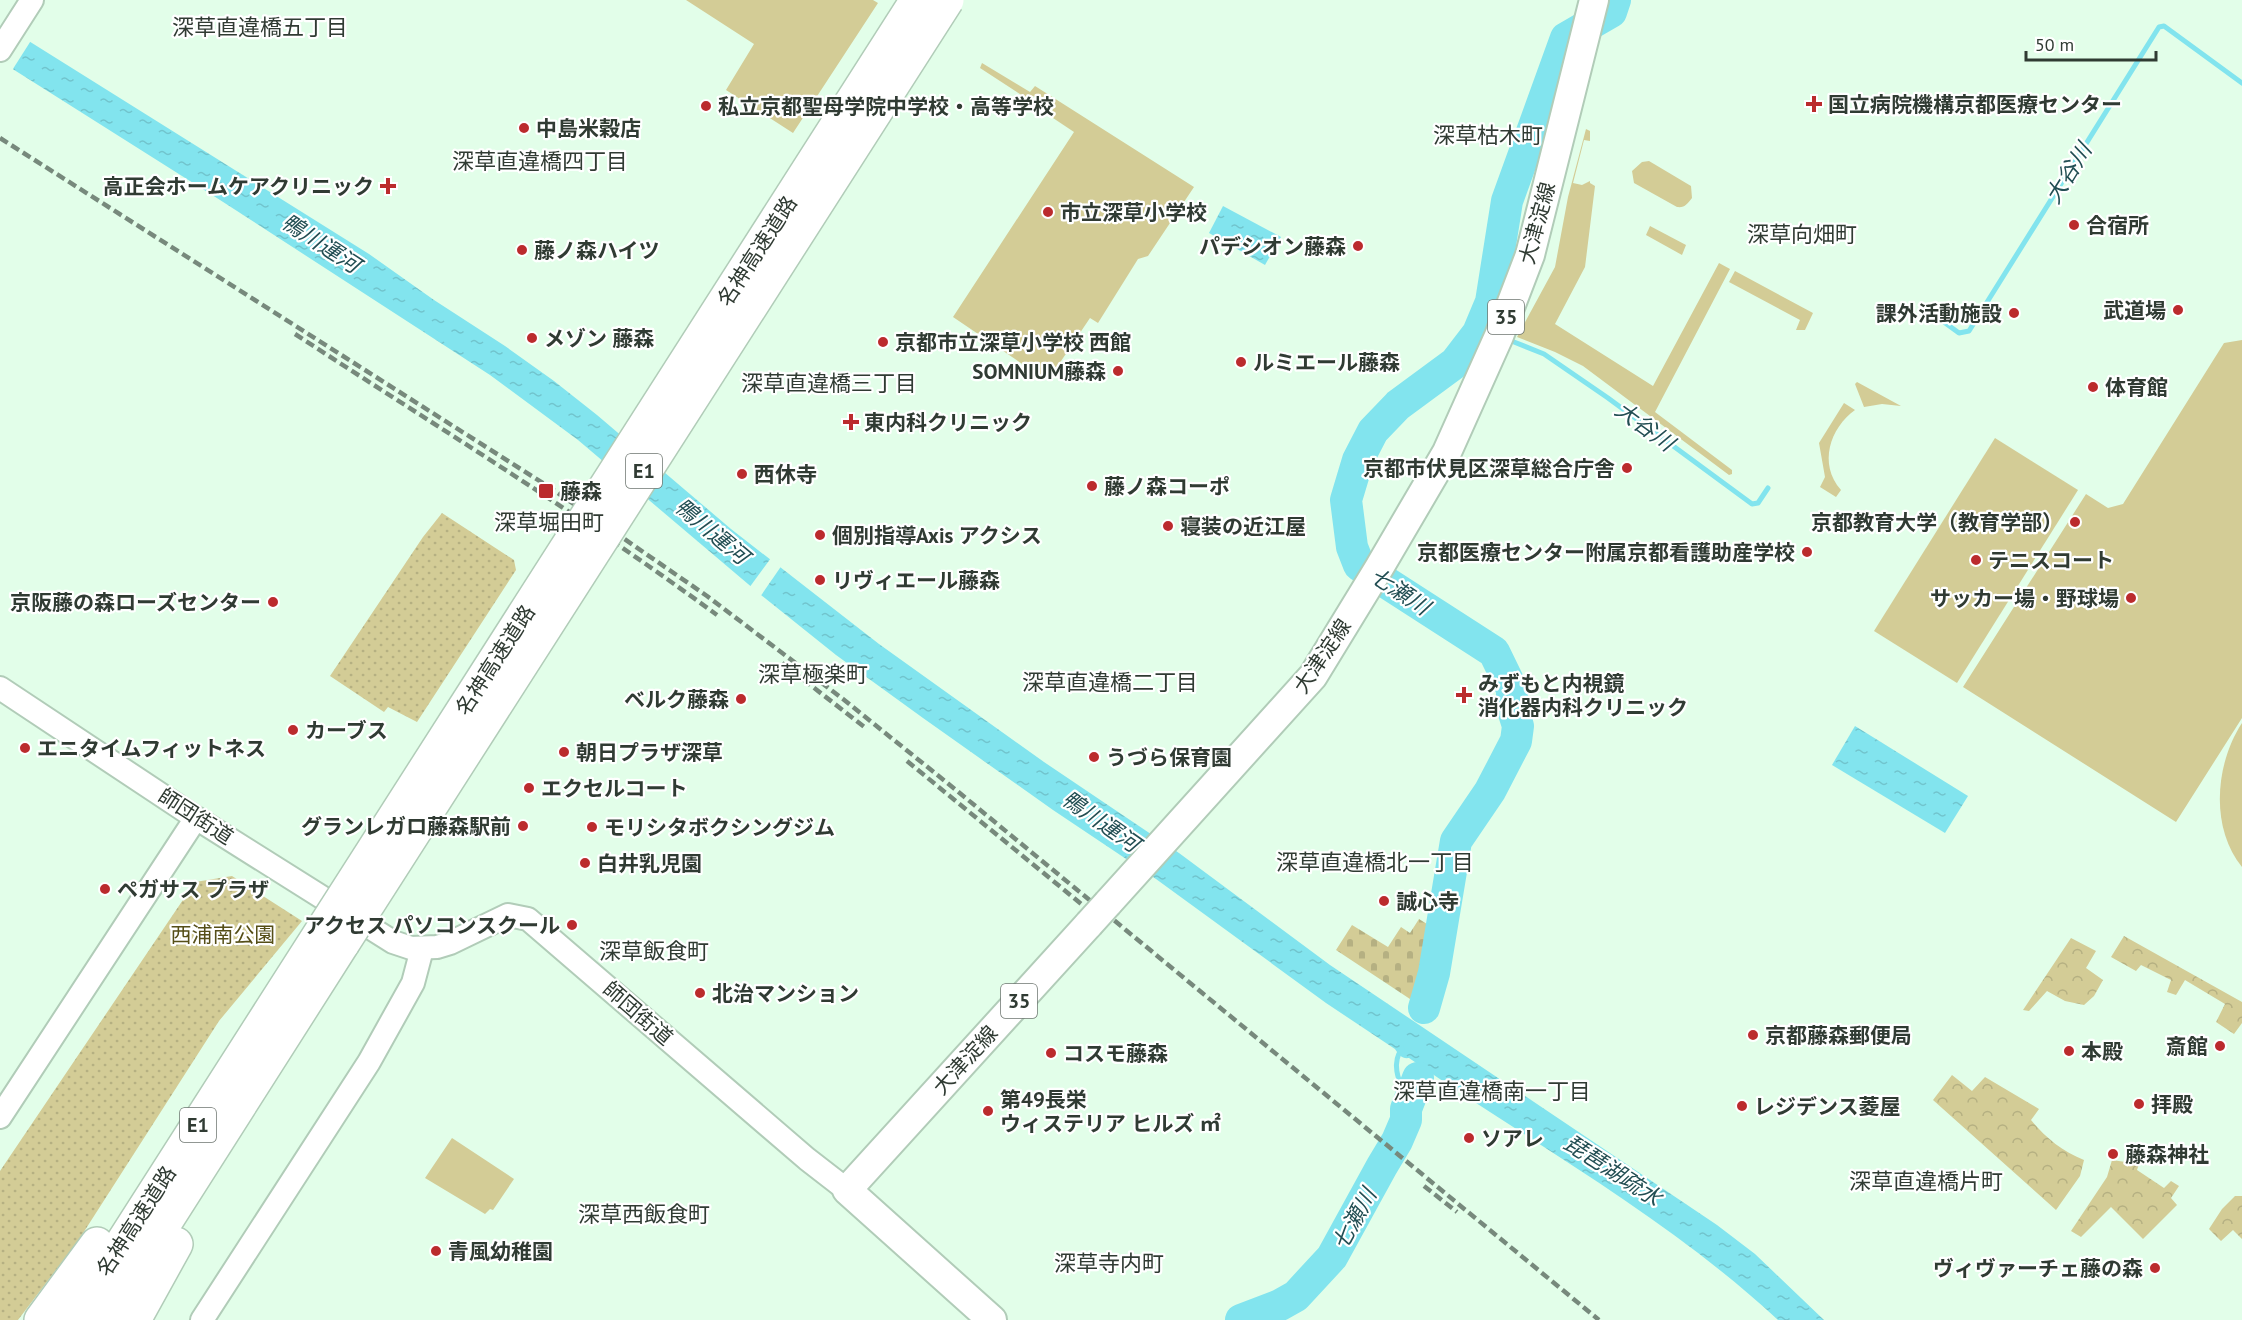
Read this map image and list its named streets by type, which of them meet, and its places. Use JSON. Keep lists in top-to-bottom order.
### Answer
{
  "streets": {
    "highway": ["名神高速道路", "E1"],
    "main road": ["大津淀線", "35", "師団街道"]
  },
  "crossings": [
    ["大津淀線", "師団街道"]
  ],
  "districts": [
    "深草直違橋五丁目",
    "深草枯木町",
    "深草直違橋四丁目",
    "深草向畑町",
    "深草直違橋三丁目",
    "深草堀田町",
    "深草極楽町",
    "深草直違橋二丁目",
    "深草直違橋北一丁目",
    "深草飯食町",
    "深草直違橋南一丁目",
    "深草直違橋片町",
    "深草西飯食町",
    "深草寺内町"
  ],
  "water": [
    "大谷川",
    "鴨川運河",
    "七瀬川",
    "琵琶湖疏水"
  ],
  "parks": ["西浦南公園"],
  "places": {
    "health": [
      "国立病院機構京都医療センター",
      "高正会ホームケアクリニック",
      "東内科クリニック",
      "みずもと内視鏡 消化器内科クリニック"
    ],
    "other": [
      "私立京都聖母学院中学校・高等学校",
      "中島米穀店",
      "市立深草小学校",
      "合宿所",
      "パデシオン藤森",
      "藤ノ森ハイツ",
      "武道場",
      "課外活動施設",
      "メゾン 藤森",
      "京都市立深草小学校 西館",
      "ルミエール藤森",
      "SOMNIUM藤森",
      "体育館",
      "京都市伏見区深草総合庁舎",
      "西休寺",
      "藤ノ森コーポ",
      "京都教育大学（教育学部）",
      "寝装の近江屋",
      "個別指導Axis アクシス",
      "京都医療センター附属京都看護助産学校",
      "テニスコート",
      "リヴィエール藤森",
      "サッカー場・野球場",
      "京阪藤の森ローズセンター",
      "ベルク藤森",
      "カーブス",
      "エニタイムフィットネス",
      "朝日プラザ深草",
      "うづら保育園",
      "エクセルコート",
      "グランレガロ藤森駅前",
      "モリシタボクシングジム",
      "白井乳児園",
      "ペガサス プラザ",
      "誠心寺",
      "アクセス パソコンスクール",
      "北治マンション",
      "京都藤森郵便局",
      "斎館",
      "本殿",
      "コスモ藤森",
      "拝殿",
      "レジデンス菱屋",
      "第49長栄 ウィステリア ヒルズ ㎡",
      "ソアレ",
      "藤森神社",
      "青風幼稚園",
      "ヴィヴァーチェ藤の森"
    ],
    "transit": ["藤森"]
  },
  "scale_bar": "50 m"
}
